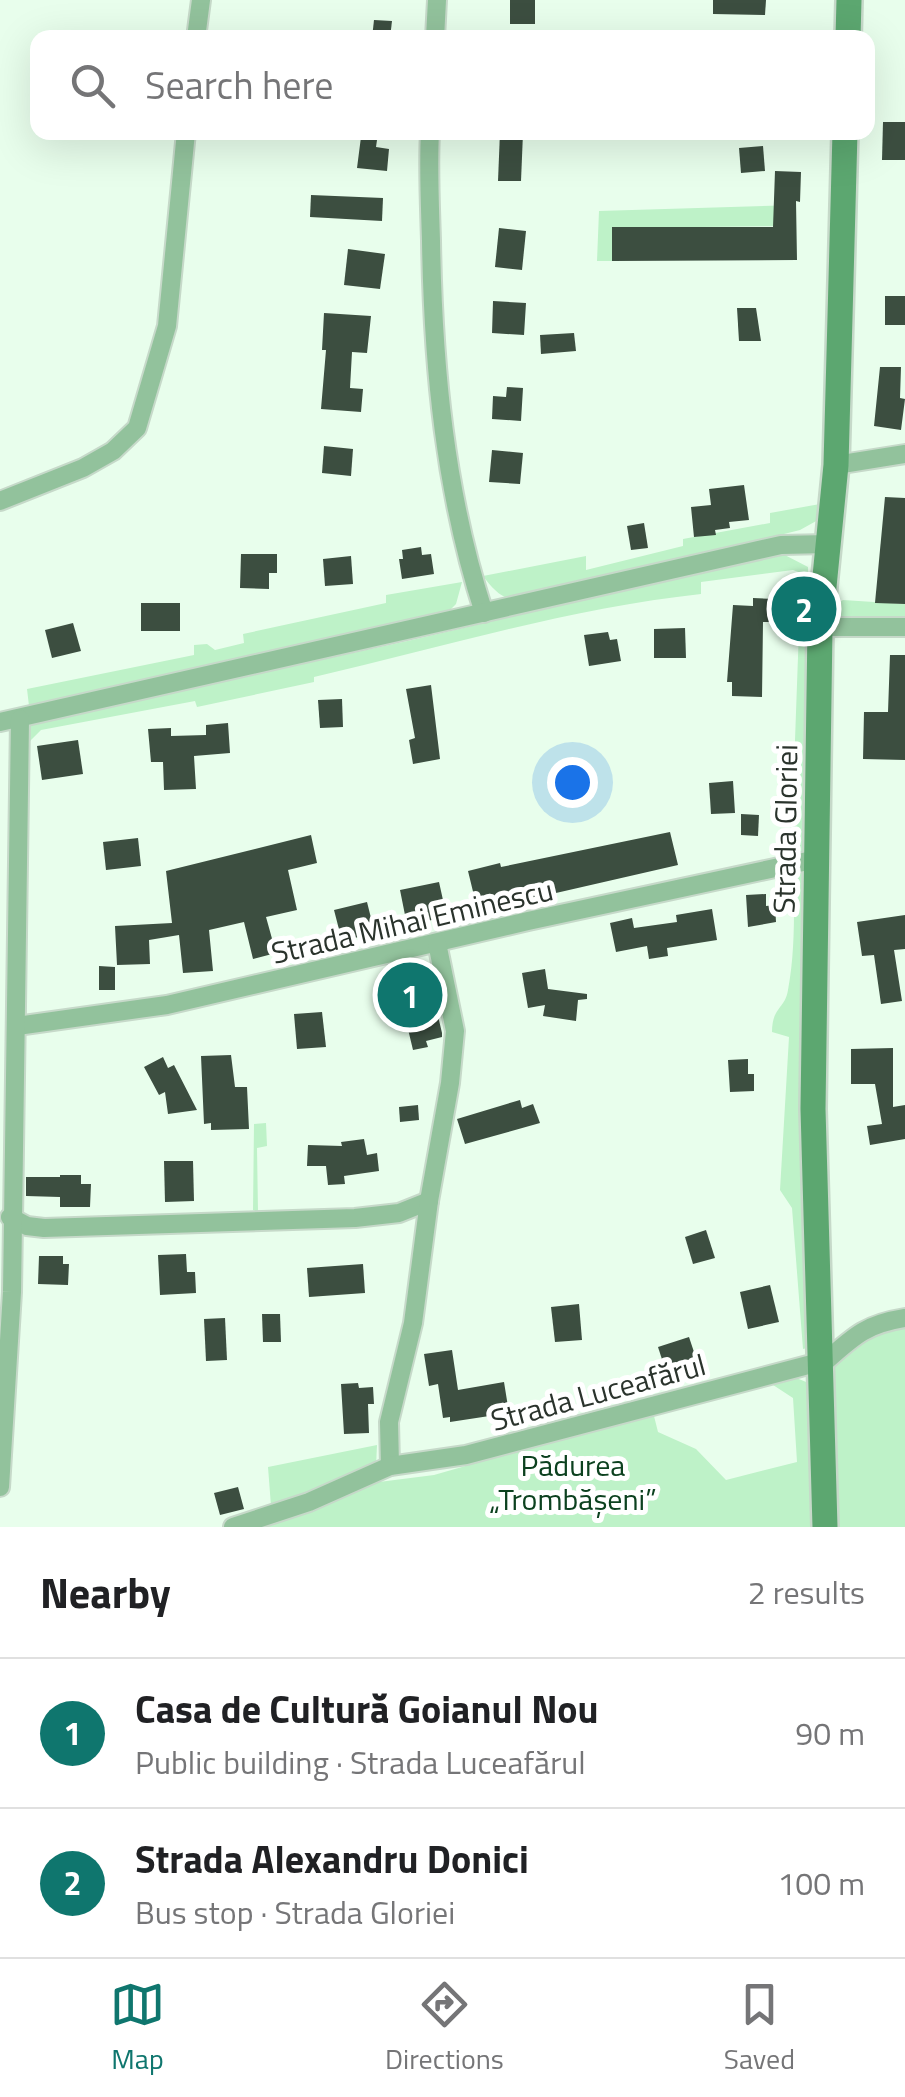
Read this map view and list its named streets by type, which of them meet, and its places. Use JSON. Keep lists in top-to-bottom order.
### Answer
{
  "streets": {
    "street": ["Strada Gloriei", "Strada Mihai Eminescu", "Strada Luceafărul"]
  },
  "crossings": [
    ["Strada Gloriei", "Strada Mihai Eminescu"],
    ["Strada Gloriei", "Strada Luceafărul"]
  ],
  "parks": ["Pădurea „Trombășeni”"],
  "page": {
    "search": "Search here",
    "pins": ["2", "1"],
    "heading": ["Nearby", "2 results"],
    "list": [
      {
        "mark": "1",
        "name": "Casa de Cultură Goianul Nou",
        "note": "Public building · Strada Luceafărul",
        "value": "90 m"
      },
      {
        "mark": "2",
        "name": "Strada Alexandru Donici",
        "note": "Bus stop · Strada Gloriei",
        "value": "100 m"
      }
    ],
    "nav": ["Map", "Directions", "Saved"]
  }
}
